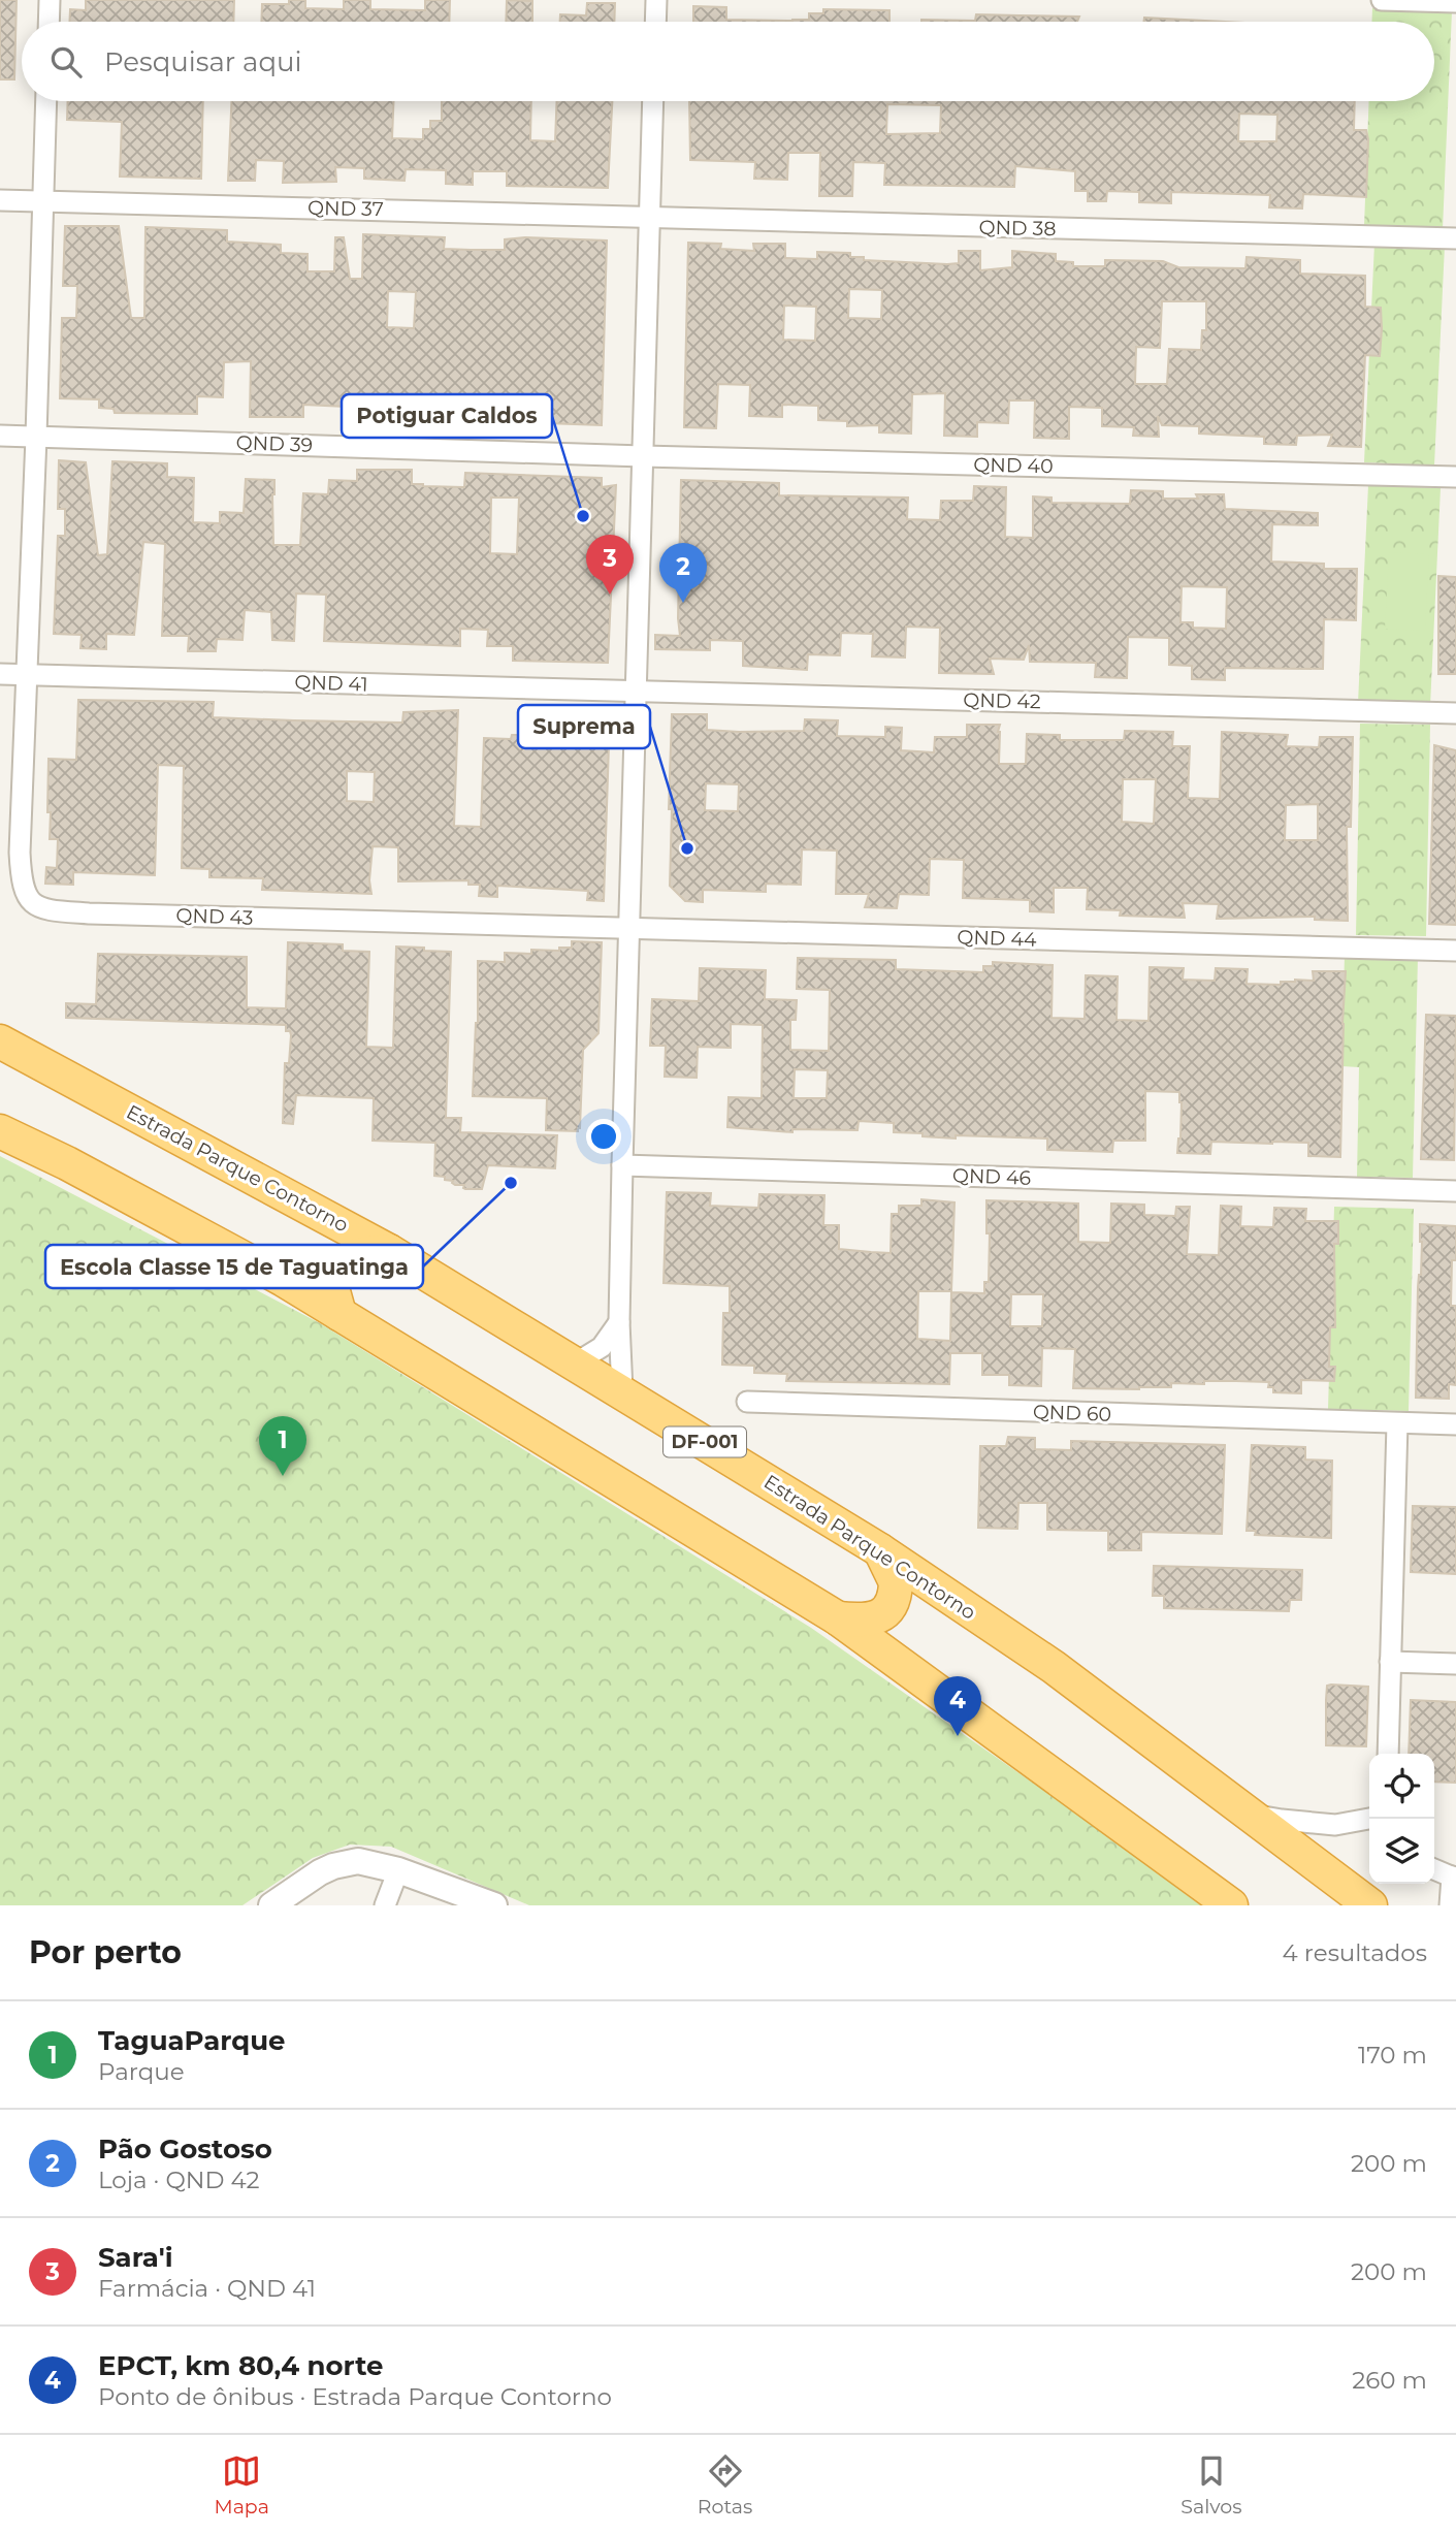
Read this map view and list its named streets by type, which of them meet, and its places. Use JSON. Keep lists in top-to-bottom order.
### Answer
{
  "streets": {
    "highway": ["Estrada Parque Contorno", "DF-001"],
    "street": [
      "QND 37",
      "QND 38",
      "QND 39",
      "QND 40",
      "QND 41",
      "QND 42",
      "QND 43",
      "QND 44",
      "QND 46",
      "QND 60"
    ]
  },
  "crossings": [
    ["QND 37", "QND 38"],
    ["QND 37", "QND 43"],
    ["QND 39", "QND 40"],
    ["QND 39", "QND 43"],
    ["QND 41", "QND 42"],
    ["QND 41", "QND 43"],
    ["QND 43", "QND 44"]
  ],
  "places": ["Potiguar Caldos", "Suprema", "Escola Classe 15 de Taguatinga"],
  "page": {
    "search": "Pesquisar aqui",
    "pins": [
      "3",
      "2",
      "1",
      "4"
    ],
    "heading": ["Por perto", "4 resultados"],
    "list": [
      {
        "mark": "1",
        "name": "TaguaParque",
        "note": "Parque",
        "value": "170 m"
      },
      {
        "mark": "2",
        "name": "Pão Gostoso",
        "note": "Loja · QND 42",
        "value": "200 m"
      },
      {
        "mark": "3",
        "name": "Sara'i",
        "note": "Farmácia · QND 41",
        "value": "200 m"
      },
      {
        "mark": "4",
        "name": "EPCT, km 80,4 norte",
        "note": "Ponto de ônibus · Estrada Parque Contorno",
        "value": "260 m"
      }
    ],
    "nav": ["Mapa", "Rotas", "Salvos"]
  }
}
